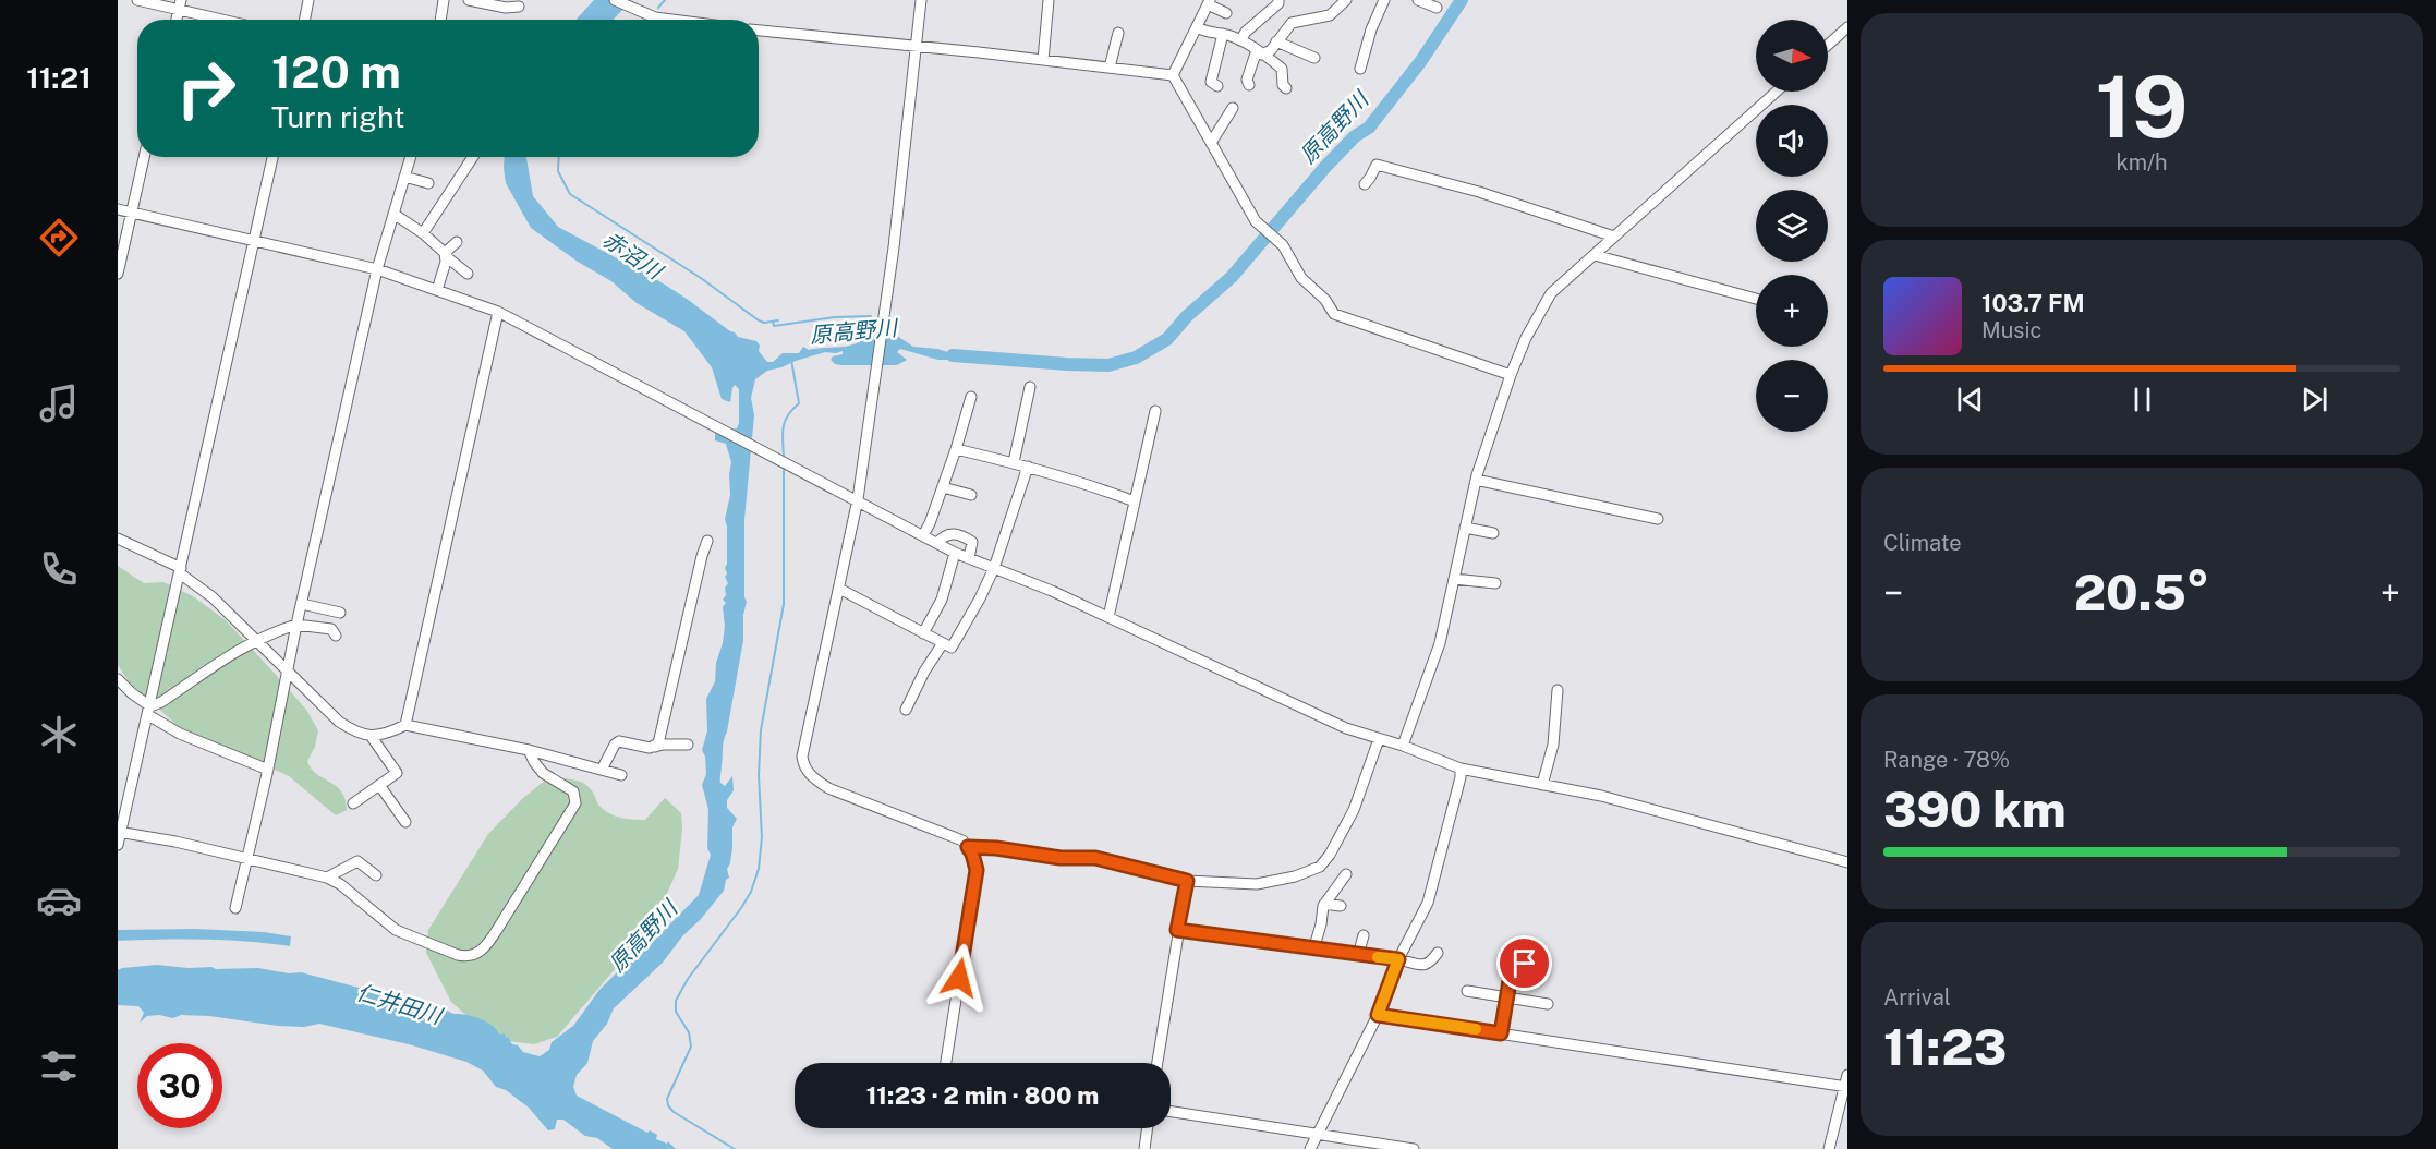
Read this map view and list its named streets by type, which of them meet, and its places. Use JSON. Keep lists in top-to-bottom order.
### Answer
{
  "water": ["原高野川", "赤沼川", "仁井田川"],
  "north": "right",
  "page": {
    "tabs": "11:21",
    "tile": [
      ["19", "km/h"],
      "Climate",
      ["Range · 78%", "390 km"],
      ["Arrival", "11:23"]
    ],
    "map_buttons": ["+", "−"],
    "turn": ["120 m", "Turn right"],
    "song": ["103.7 FM", "Music"],
    "heat": ["−", "20.5°", "+"],
    "limit": "30",
    "trip": "11:23 · 2 min · 800 m"
  }
}
